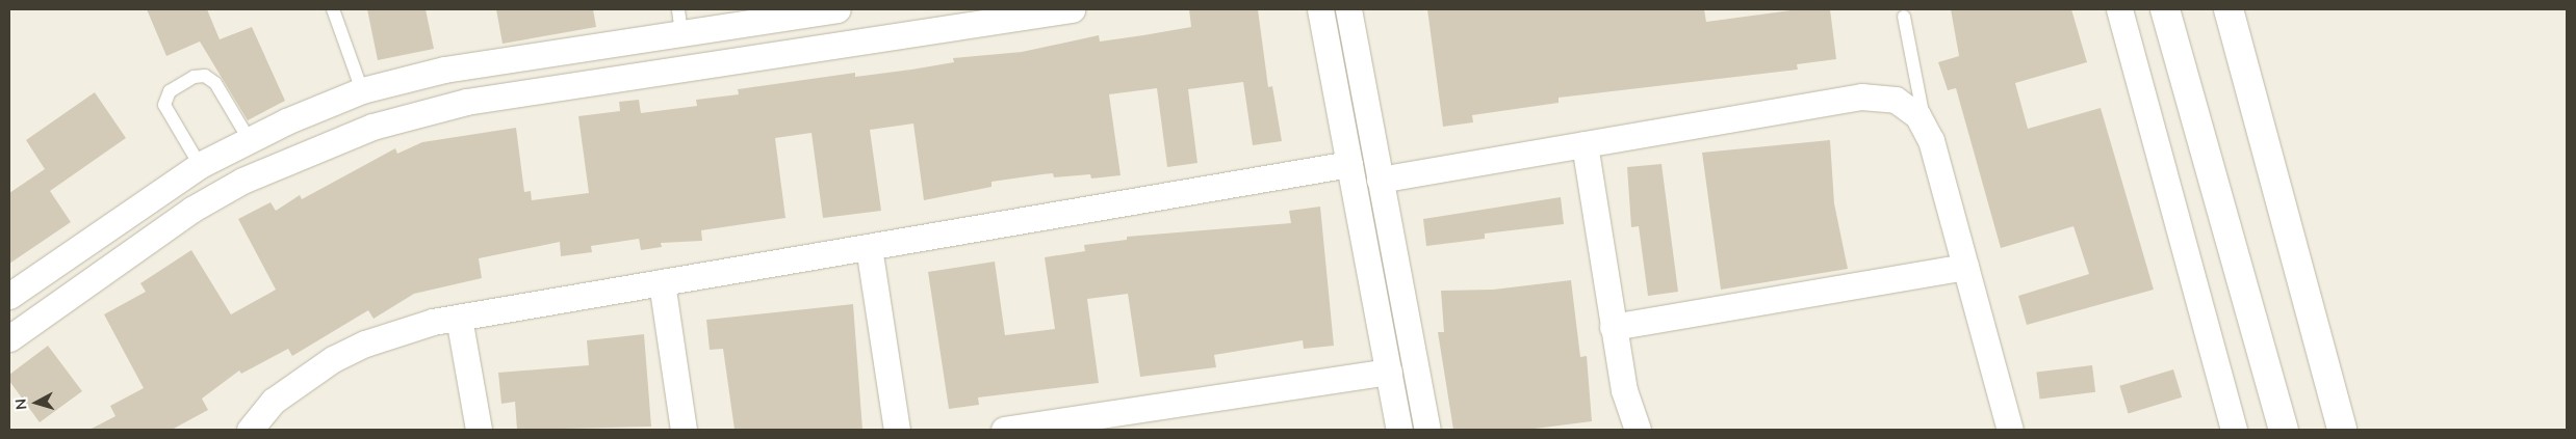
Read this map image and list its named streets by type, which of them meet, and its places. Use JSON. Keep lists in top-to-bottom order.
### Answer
{
  "north": "left"
}
